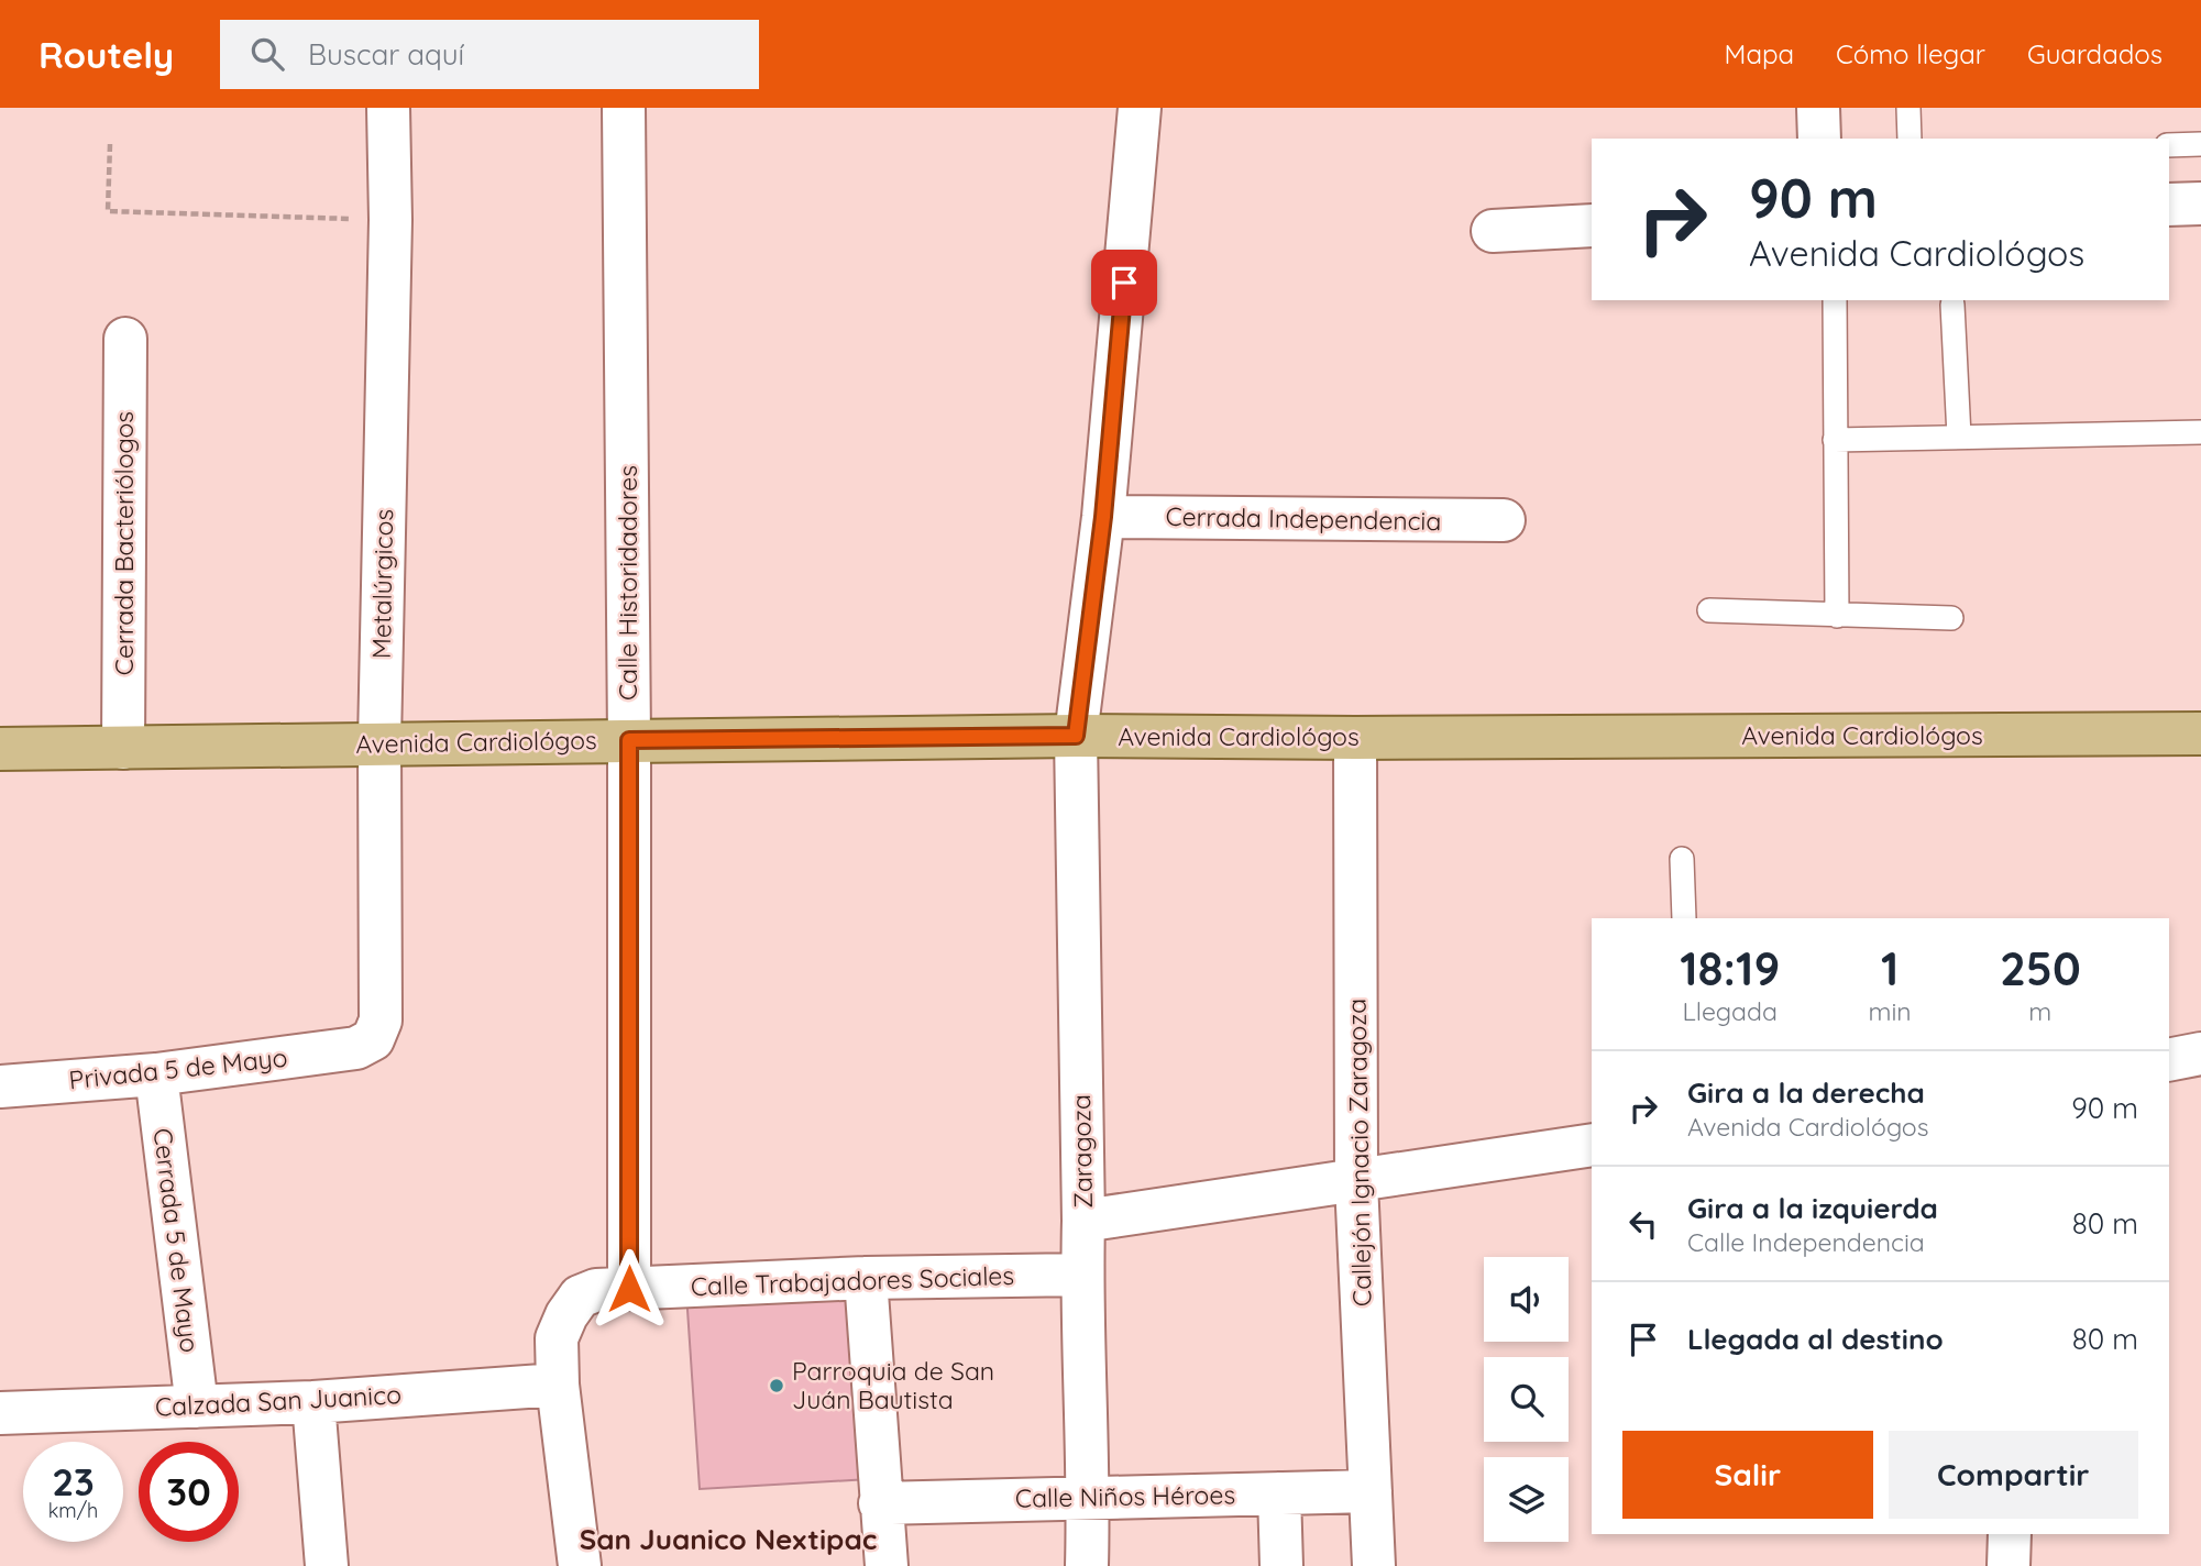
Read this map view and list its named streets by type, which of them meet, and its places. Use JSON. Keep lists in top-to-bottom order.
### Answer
{
  "streets": {
    "main road": ["Avenida Cardiológos"],
    "street": [
      "Cerrada Independencia",
      "Cerrada Bacteriólogos",
      "Calle Historidadores",
      "Metalúrgicos",
      "Privada 5 de Mayo",
      "Zaragoza",
      "Callejón Ignacio Zaragoza",
      "Cerrada 5 de Mayo",
      "Calle Trabajadores Sociales",
      "Calzada San Juanico",
      "Calle Niños Héroes"
    ]
  },
  "crossings": [
    ["Cerrada Independencia", "Zaragoza"],
    ["Cerrada Bacteriólogos", "Avenida Cardiológos"],
    ["Calle Historidadores", "Avenida Cardiológos"],
    ["Calle Historidadores", "Calle Trabajadores Sociales"],
    ["Metalúrgicos", "Avenida Cardiológos"],
    ["Metalúrgicos", "Privada 5 de Mayo"],
    ["Avenida Cardiológos", "Zaragoza"],
    ["Avenida Cardiológos", "Callejón Ignacio Zaragoza"],
    ["Privada 5 de Mayo", "Cerrada 5 de Mayo"],
    ["Zaragoza", "Calle Trabajadores Sociales"],
    ["Zaragoza", "Calle Niños Héroes"],
    ["Callejón Ignacio Zaragoza", "Calle Niños Héroes"],
    ["Cerrada 5 de Mayo", "Calzada San Juanico"],
    ["Calle Trabajadores Sociales", "Calzada San Juanico"]
  ],
  "districts": ["San Juanico Nextipac"],
  "places": ["Parroquia de San Juán Bautista"],
  "page": {
    "header": "Routely",
    "search": "Buscar aquí",
    "nav": ["Mapa", "Cómo llegar", "Guardados"],
    "turn": ["90 m", "Avenida Cardiológos"],
    "eta": [
      "18:19",
      "Llegada",
      "1",
      "min",
      "250",
      "m"
    ],
    "list": [
      {
        "name": "Gira a la derecha",
        "note": "Avenida Cardiológos",
        "value": "90 m"
      },
      {
        "name": "Gira a la izquierda",
        "note": "Calle Independencia",
        "value": "80 m"
      },
      {
        "name": "Llegada al destino",
        "value": "80 m"
      }
    ],
    "buttons": ["Salir", "Compartir"],
    "speed": "23 km/h",
    "limit": "30"
  }
}
